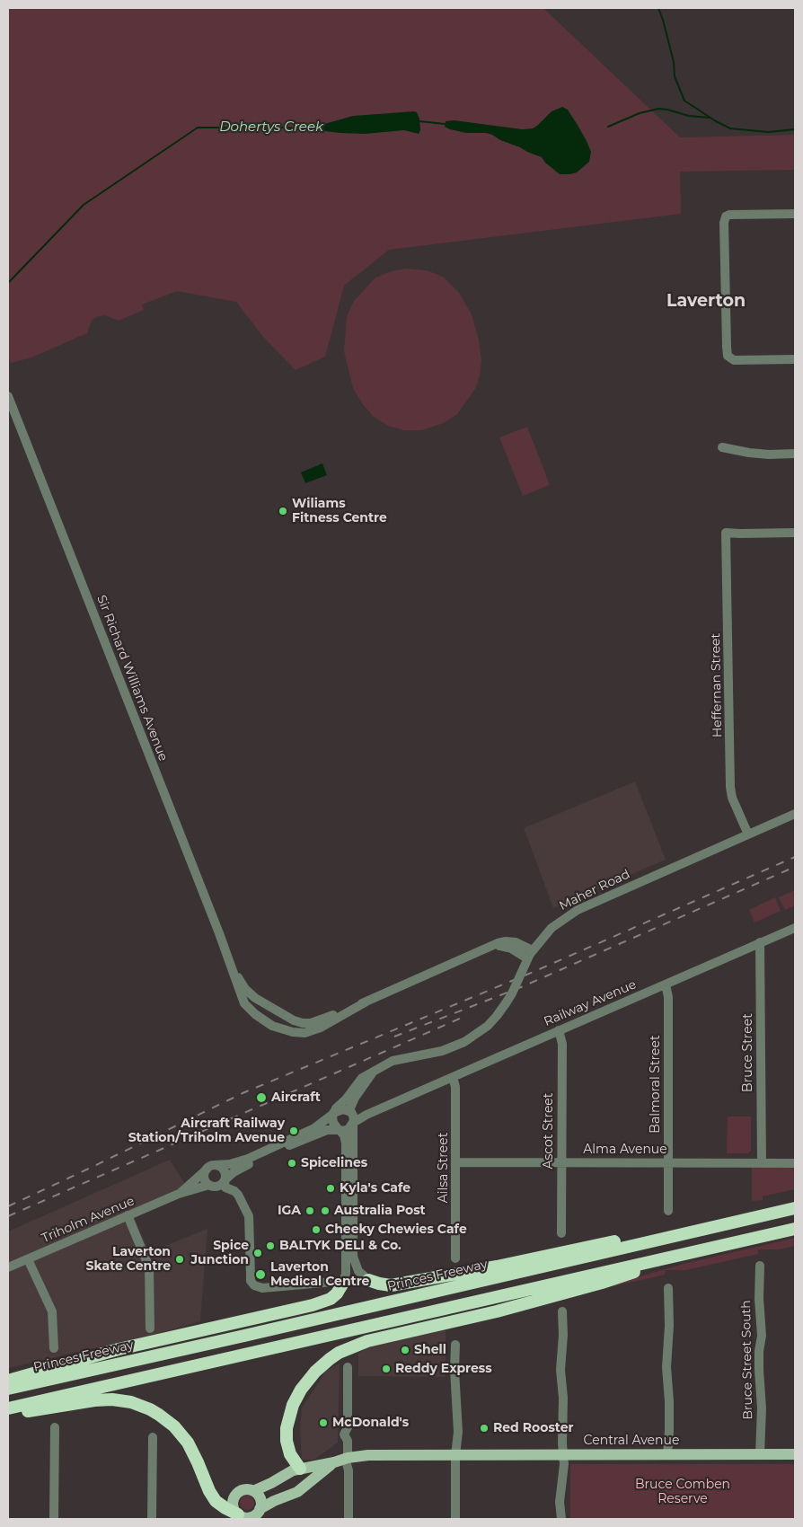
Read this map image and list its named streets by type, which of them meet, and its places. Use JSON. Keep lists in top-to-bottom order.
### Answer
{
  "streets": {
    "highway": ["Princes Freeway"],
    "main road": ["Central Avenue"],
    "street": [
      "Sir Richard Williams Avenue",
      "Heffernan Street",
      "Maher Road",
      "Railway Avenue",
      "Bruce Street",
      "Balmoral Street",
      "Ascot Street",
      "Alma Avenue",
      "Ailsa Street",
      "Triholm Avenue",
      "Bruce Street South"
    ]
  },
  "crossings": [
    ["Sir Richard Williams Avenue", "Maher Road"],
    ["Heffernan Street", "Maher Road"],
    ["Maher Road", "Railway Avenue"],
    ["Railway Avenue", "Bruce Street"],
    ["Railway Avenue", "Balmoral Street"],
    ["Railway Avenue", "Ascot Street"],
    ["Railway Avenue", "Ailsa Street"],
    ["Bruce Street", "Alma Avenue"],
    ["Balmoral Street", "Alma Avenue"],
    ["Ascot Street", "Alma Avenue"],
    ["Alma Avenue", "Ailsa Street"],
    ["Bruce Street South", "Central Avenue"]
  ],
  "districts": ["Laverton"],
  "water": ["Dohertys Creek"],
  "parks": ["Bruce Comben Reserve"],
  "places": [
    "Wiliams Fitness Centre",
    "Aircraft",
    "Aircraft Railway Station/Triholm Avenue",
    "Spicelines",
    "Kyla's Cafe",
    "IGA",
    "Australia Post",
    "Cheeky Chewies Cafe",
    "BALTYK DELI & Co.",
    "Spice Junction",
    "Laverton Skate Centre",
    "Laverton Medical Centre",
    "Shell",
    "Reddy Express",
    "McDonald's",
    "Red Rooster"
  ]
}
